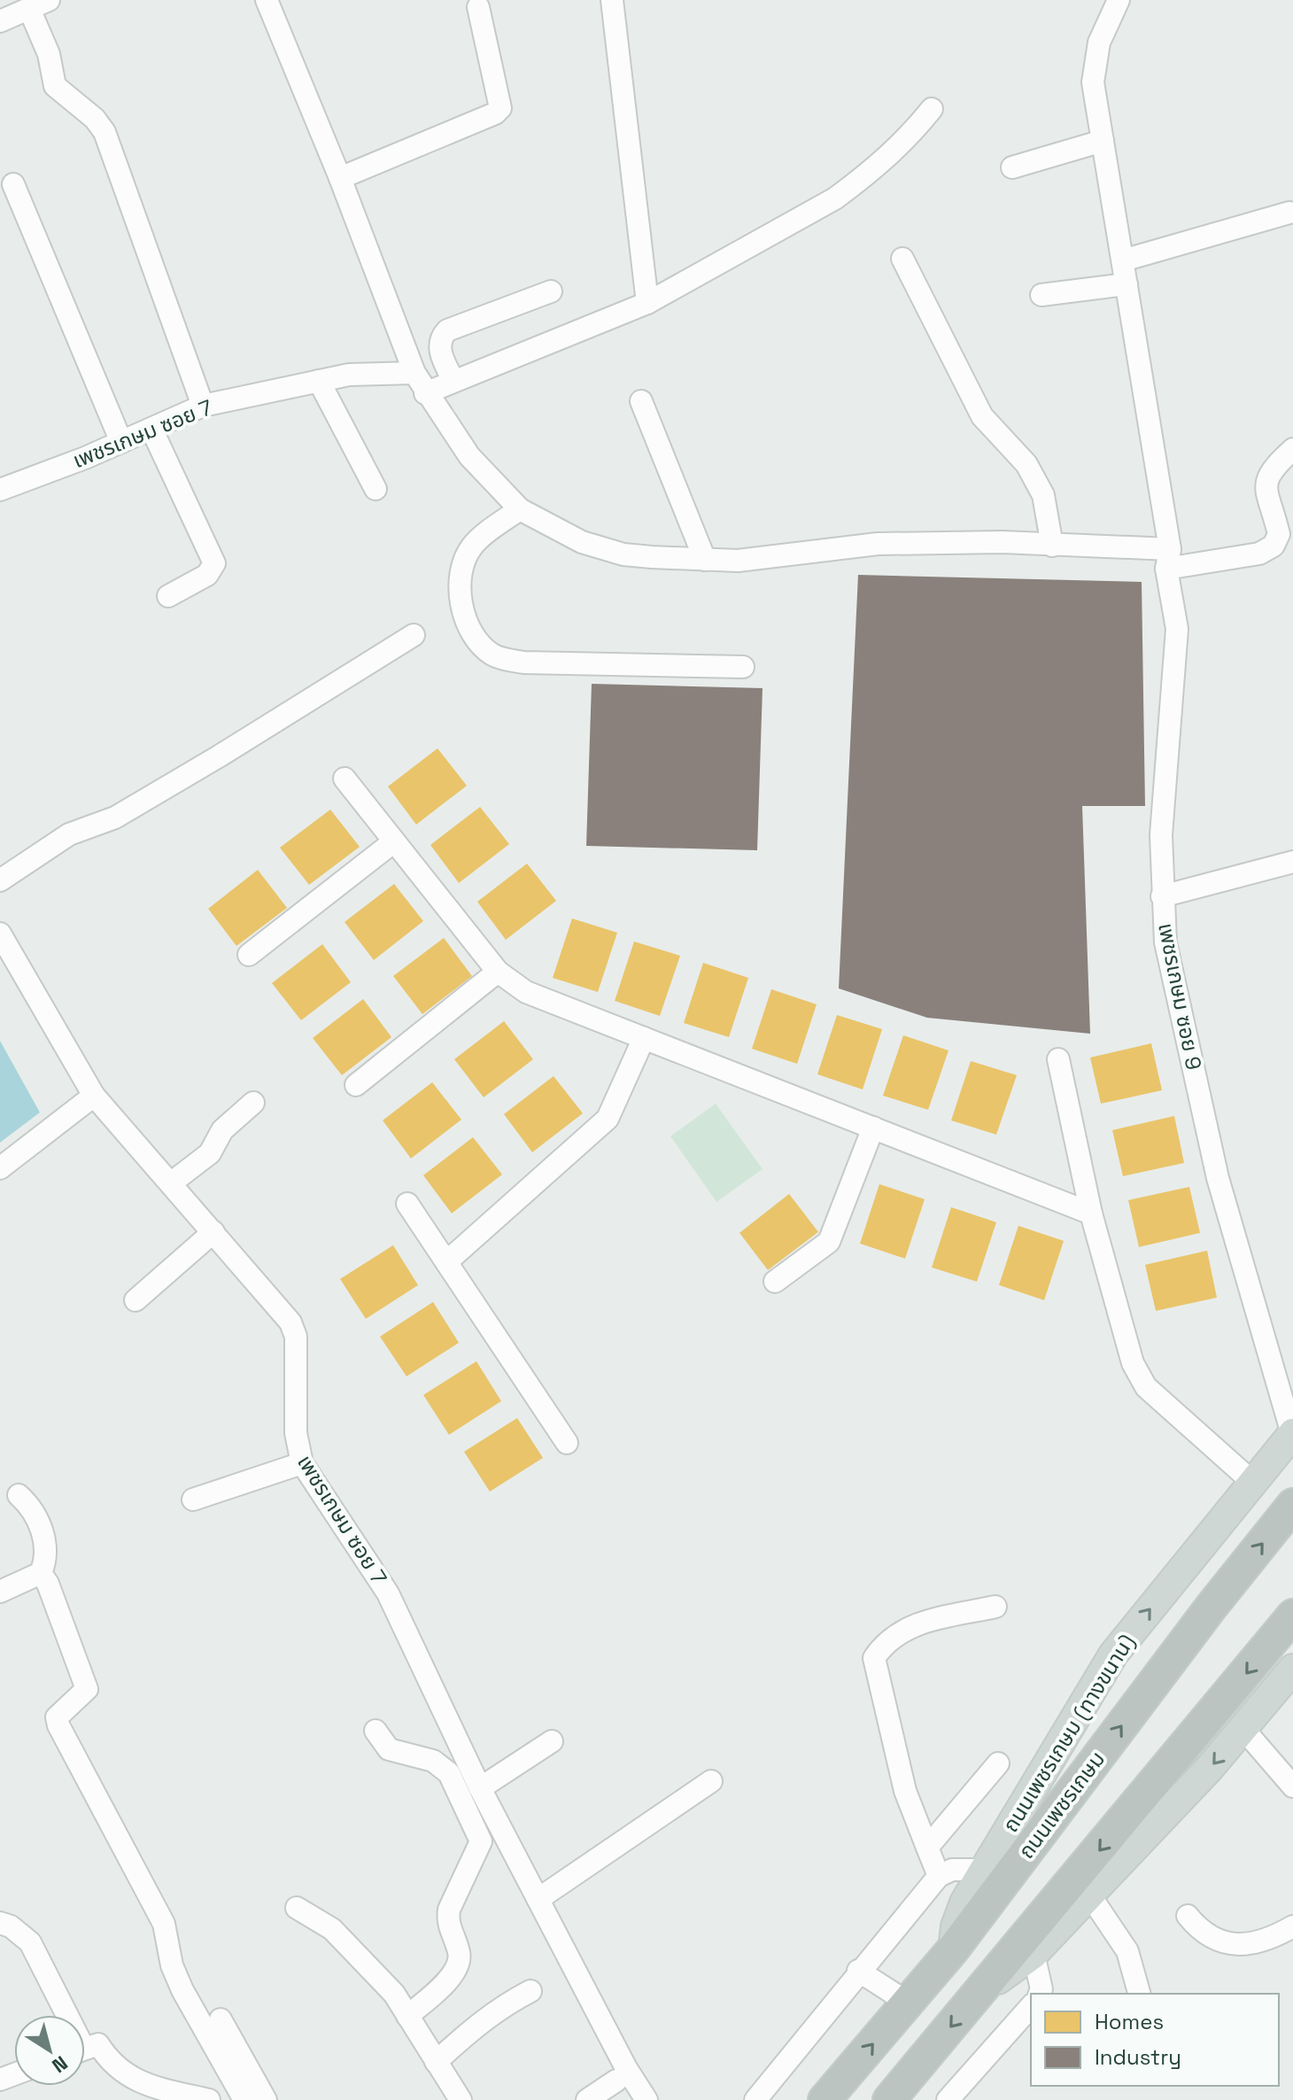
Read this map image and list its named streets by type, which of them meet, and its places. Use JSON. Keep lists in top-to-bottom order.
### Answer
{
  "streets": {
    "highway": ["ถนนเพชรเกษม"],
    "main road": ["ถนนเพชรเกษม (ทางขนาน)"],
    "street": ["เพชรเกษม ซอย 7", "เพชรเกษม ซอย 9"]
  },
  "crossings": [
    ["เพชรเกษม ซอย 9", "ถนนเพชรเกษม (ทางขนาน)"],
    ["ถนนเพชรเกษม (ทางขนาน)", "ถนนเพชรเกษม"]
  ],
  "legend": ["Homes", "Industry"],
  "north": "bottom right"
}
